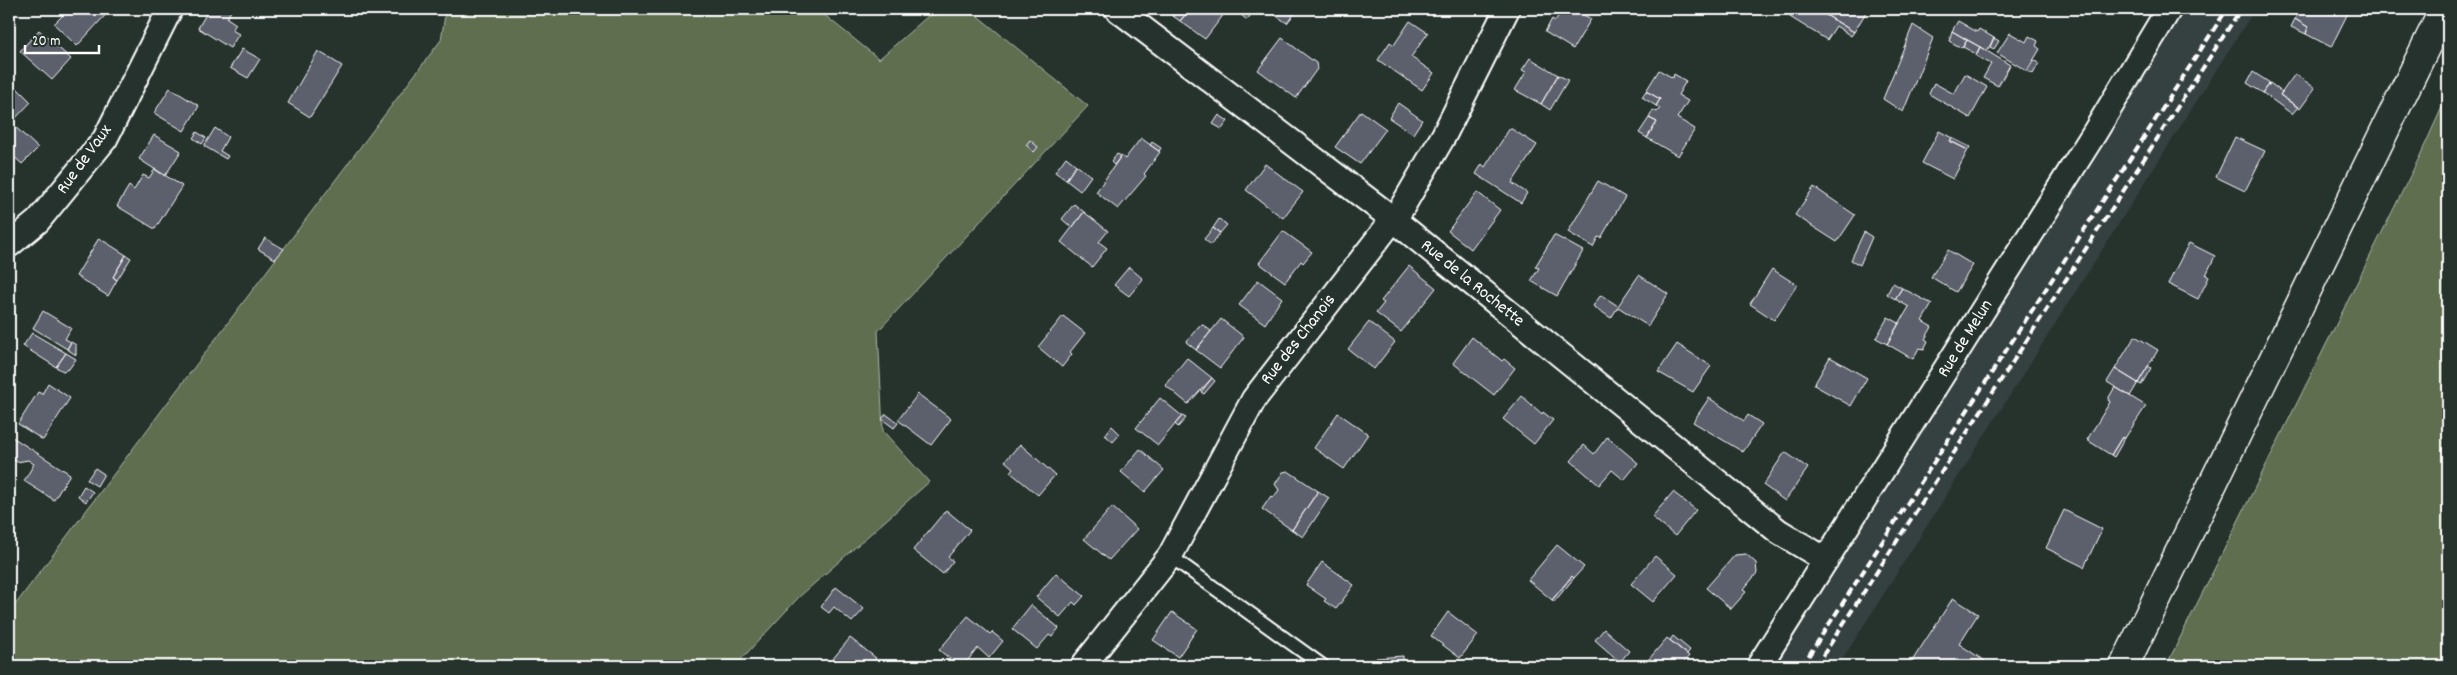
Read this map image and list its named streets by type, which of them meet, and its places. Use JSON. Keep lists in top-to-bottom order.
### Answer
{
  "streets": {
    "street": [
      "Rue de Vaux",
      "Rue de la Rochette",
      "Rue de Melun",
      "Rue des Chanois"
    ]
  },
  "crossings": [
    ["Rue de la Rochette", "Rue de Melun"],
    ["Rue de la Rochette", "Rue des Chanois"]
  ],
  "scale_bar": "20 m"
}
